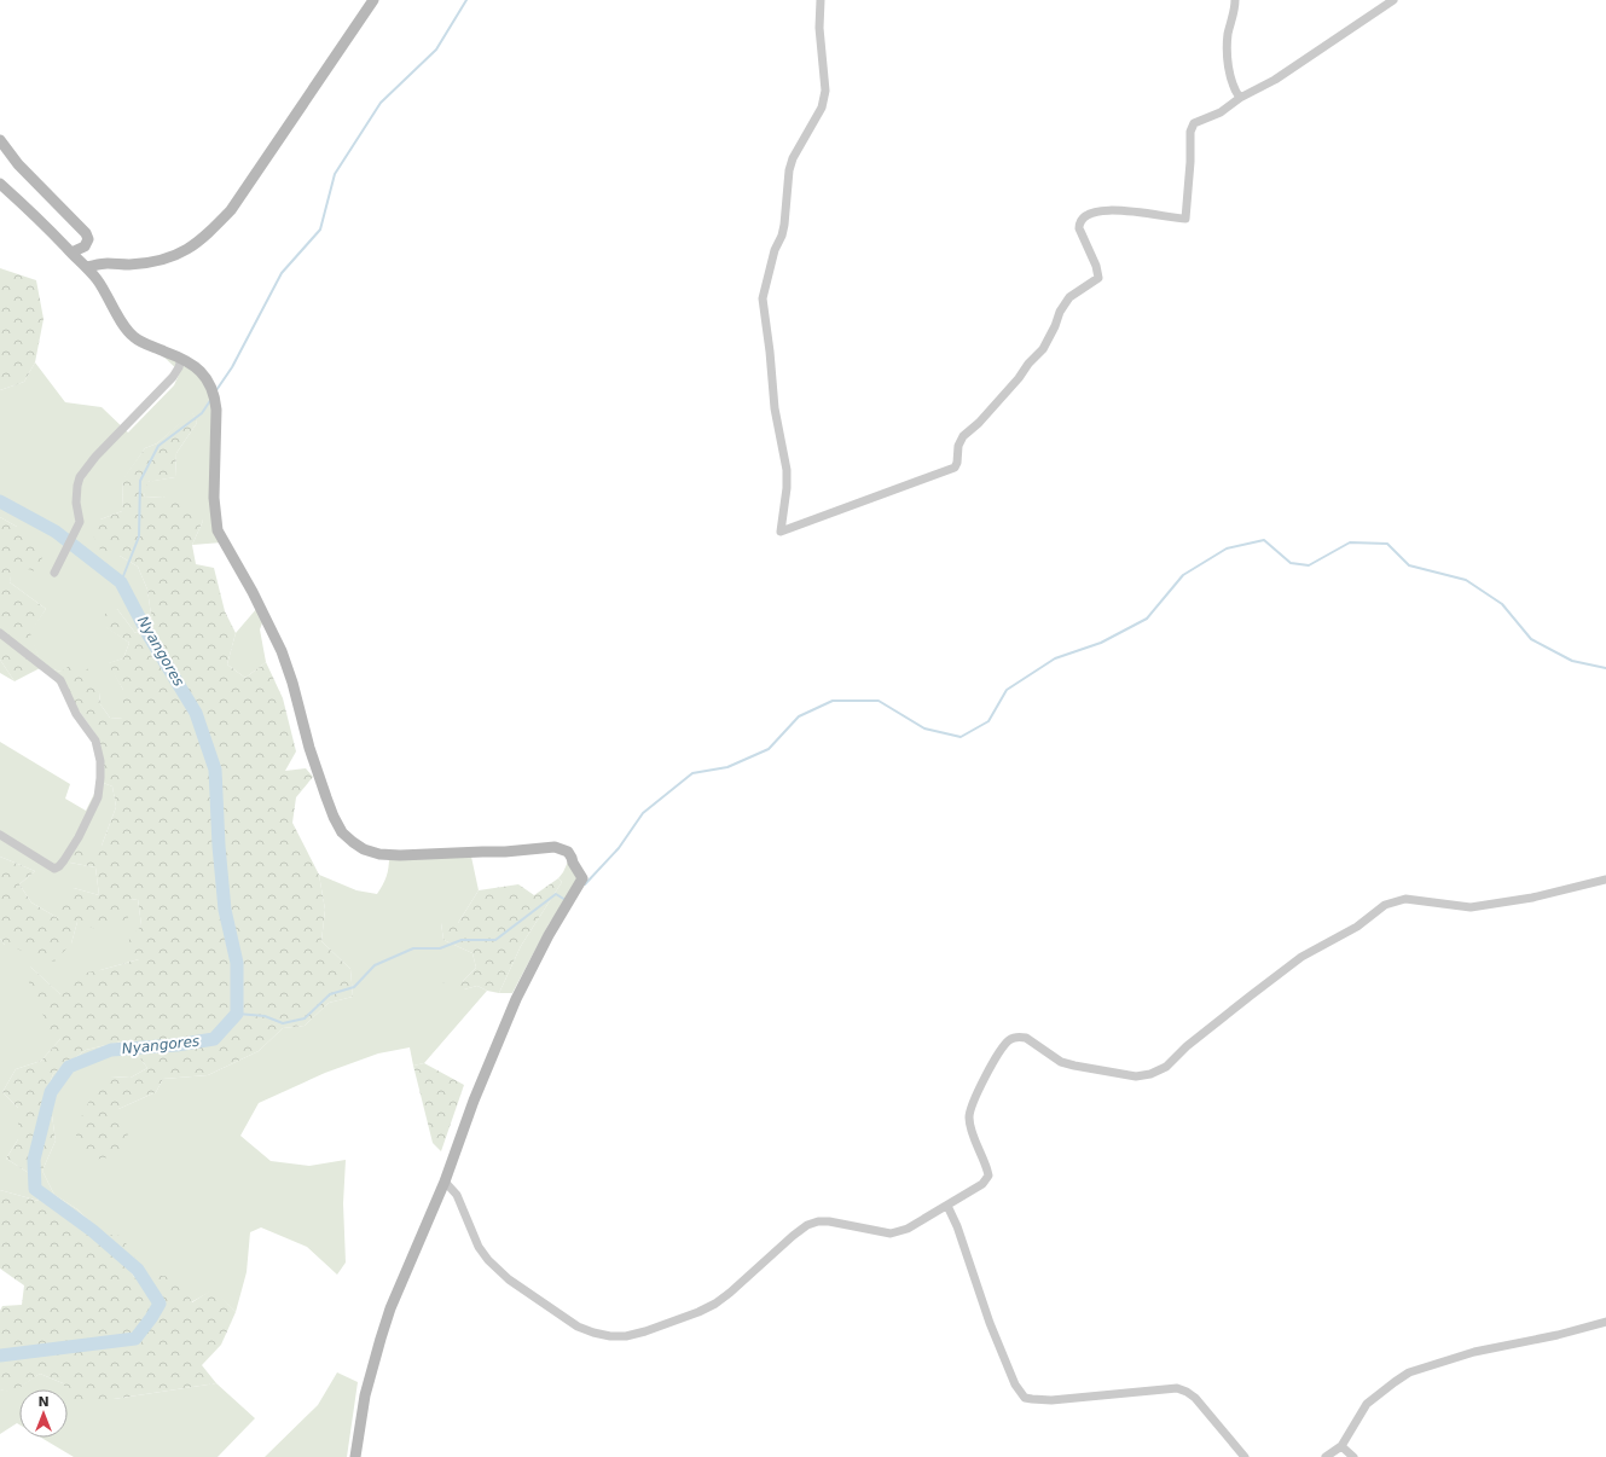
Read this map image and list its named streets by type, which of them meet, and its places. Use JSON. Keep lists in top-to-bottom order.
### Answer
{
  "water": ["Nyangores"],
  "north": "top"
}
